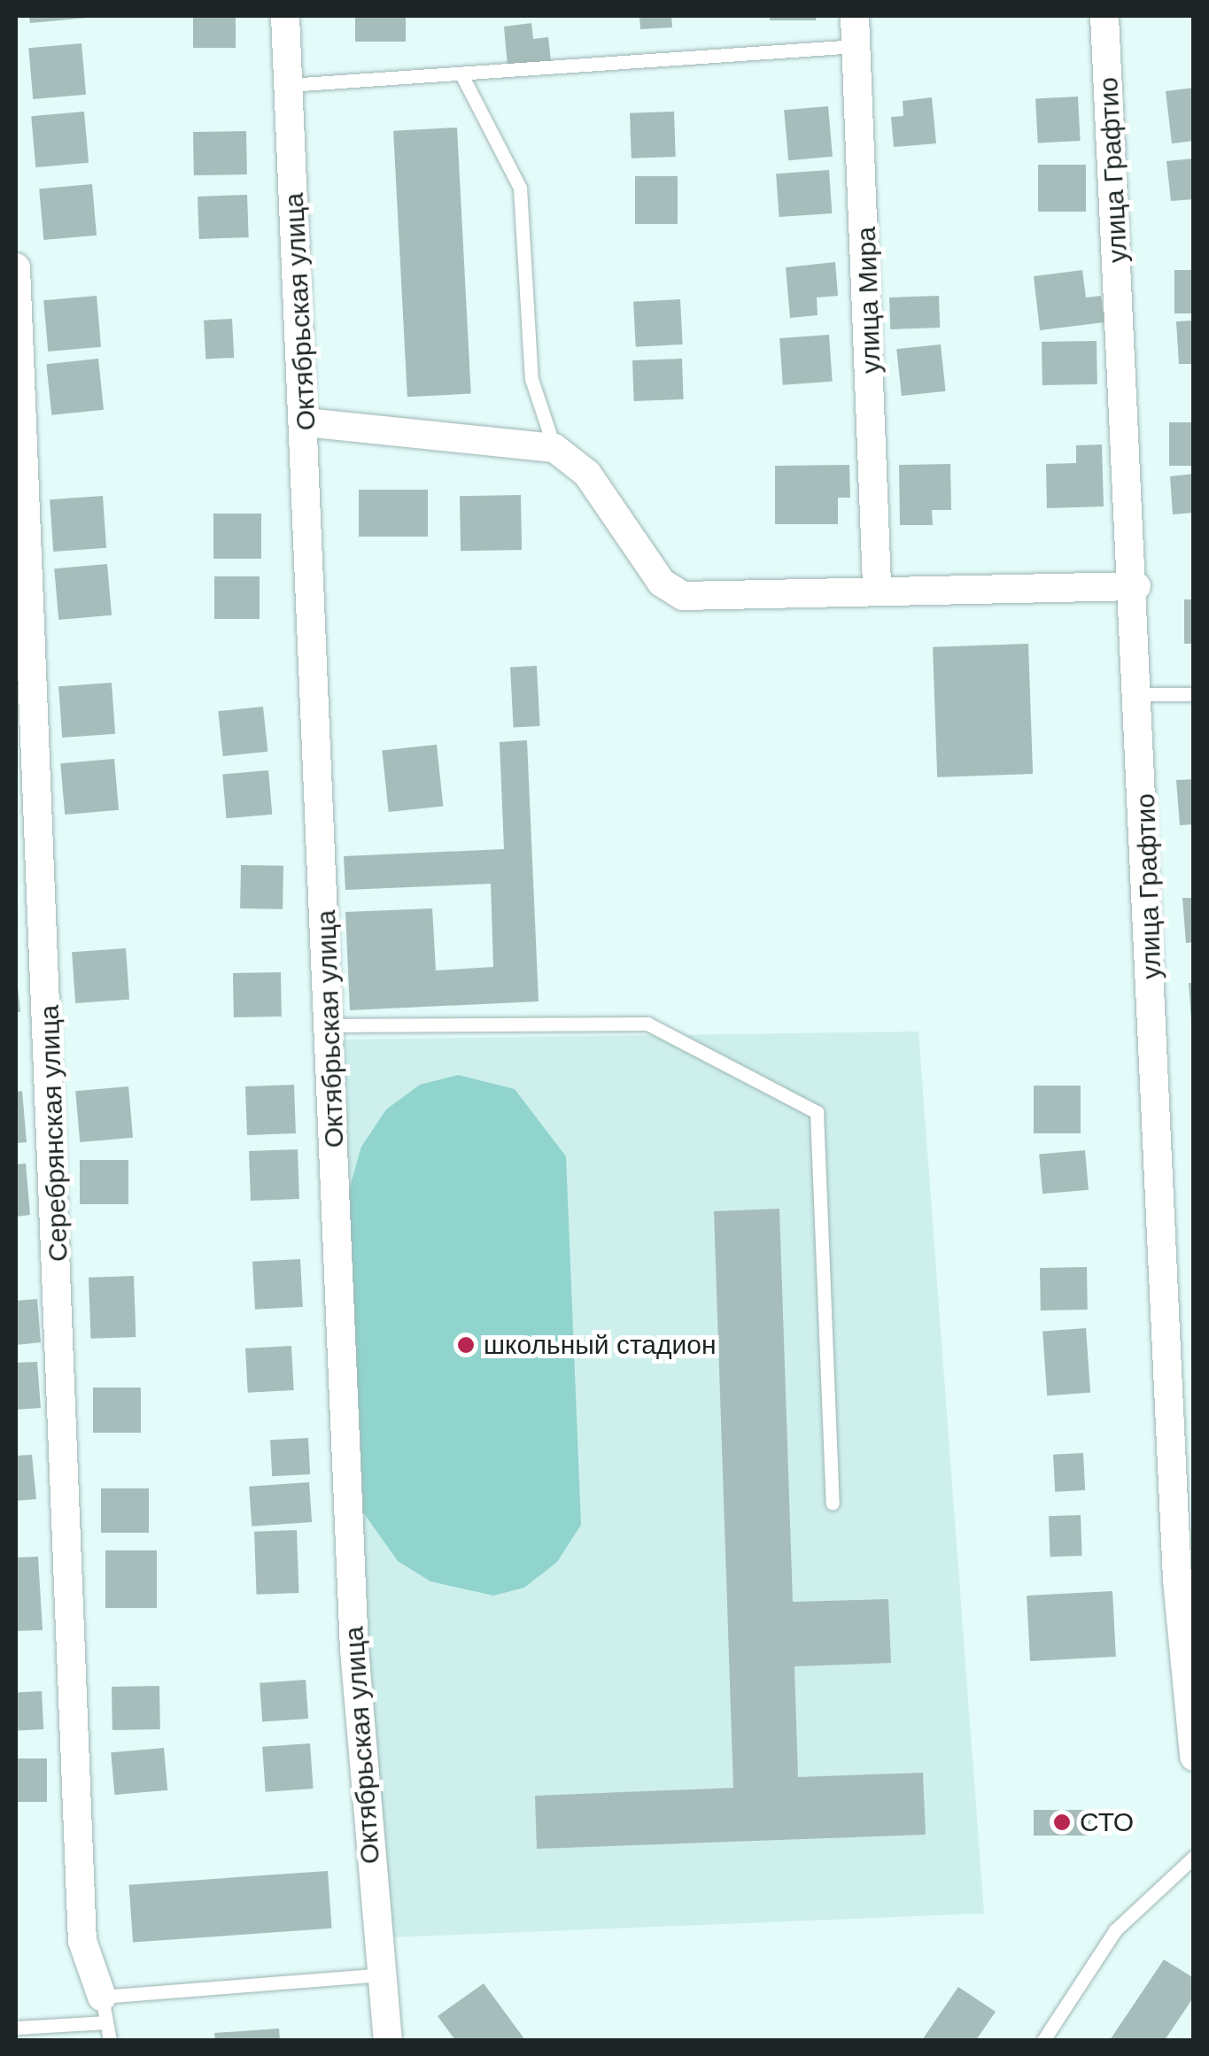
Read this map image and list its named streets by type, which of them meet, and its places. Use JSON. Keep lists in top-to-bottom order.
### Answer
{
  "streets": {
    "street": [
      "улица Графтио",
      "улица Мира",
      "Октябрьская улица",
      "Серебрянская улица"
    ]
  },
  "places": ["школьный стадион", "СТО"]
}
